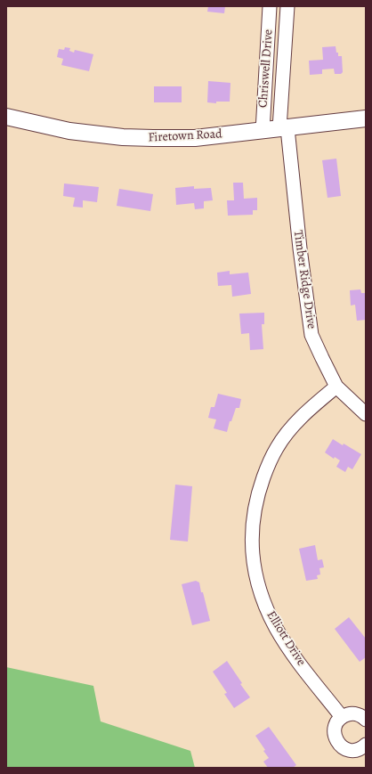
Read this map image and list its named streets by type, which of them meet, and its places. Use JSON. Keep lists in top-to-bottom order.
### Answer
{
  "streets": {
    "street": [
      "Chriswell Drive",
      "Firetown Road",
      "Timber Ridge Drive",
      "Elliott Drive"
    ]
  },
  "crossings": [
    ["Chriswell Drive", "Firetown Road"],
    ["Chriswell Drive", "Timber Ridge Drive"],
    ["Firetown Road", "Timber Ridge Drive"],
    ["Timber Ridge Drive", "Elliott Drive"]
  ]
}
